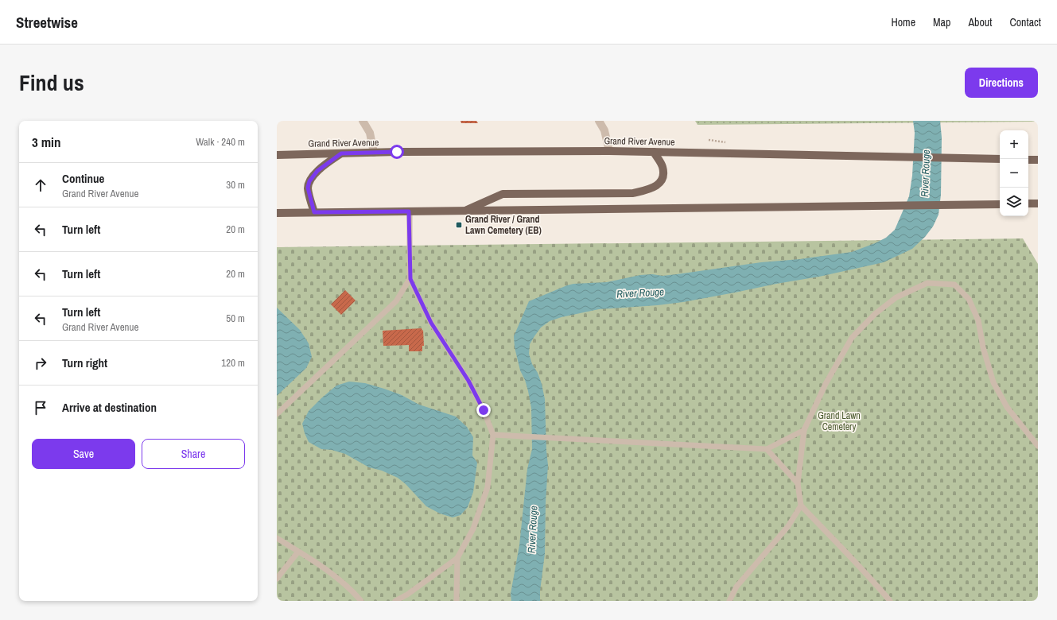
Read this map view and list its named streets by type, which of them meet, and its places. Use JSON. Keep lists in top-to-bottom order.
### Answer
{
  "streets": {
    "main road": ["Grand River Avenue"]
  },
  "water": ["River Rouge"],
  "parks": ["Grand Lawn Cemetery"],
  "places": {
    "transit": ["Grand River / Grand Lawn Cemetery (EB)"]
  },
  "page": {
    "header": "Streetwise",
    "nav": [
      "Home",
      "Map",
      "About",
      "Contact"
    ],
    "title": "Find us",
    "buttons": [
      "Directions",
      ["Save", "Share"]
    ],
    "heading": ["3 min", "Walk · 240 m"],
    "map_buttons": ["+", "−"],
    "list": [
      ["Continue", "Grand River Avenue", "30 m"],
      ["Turn left", "20 m"],
      ["Turn left", "20 m"],
      ["Turn left", "Grand River Avenue", "50 m"],
      ["Turn right", "120 m"],
      "Arrive at destination"
    ]
  }
}
